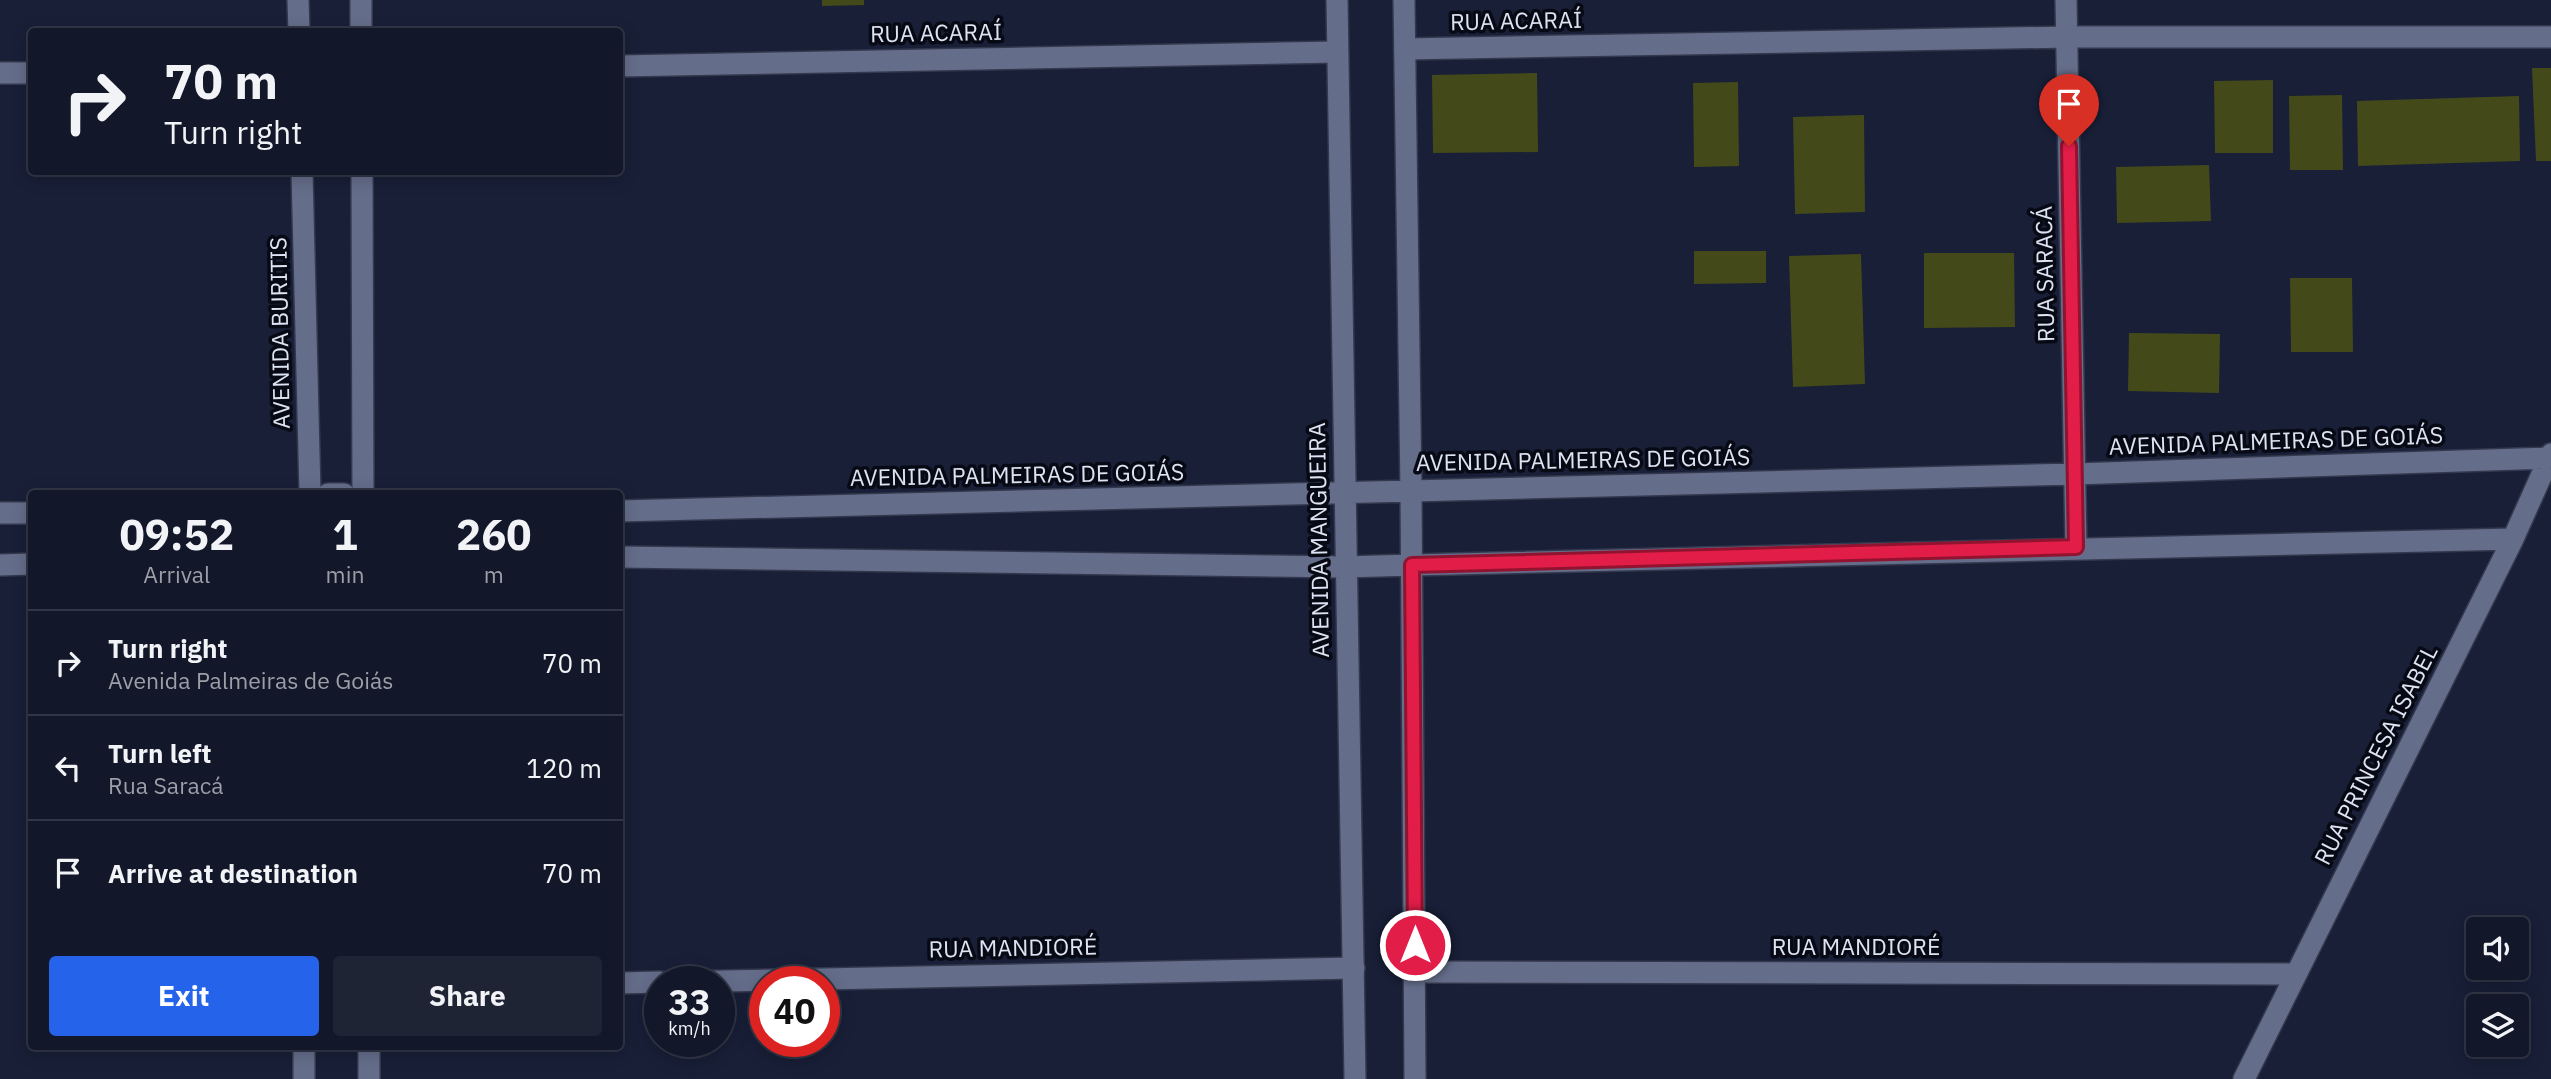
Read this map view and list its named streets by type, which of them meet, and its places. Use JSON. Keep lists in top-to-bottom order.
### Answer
{
  "streets": {
    "street": [
      "RUA ACARAÍ",
      "RUA SARACÁ",
      "AVENIDA BURITIS",
      "AVENIDA PALMEIRAS DE GOIÁS",
      "AVENIDA MANGUEIRA",
      "RUA PRINCESA ISABEL",
      "RUA MANDIORÉ"
    ]
  },
  "crossings": [
    ["RUA ACARAÍ", "RUA SARACÁ"],
    ["RUA ACARAÍ", "AVENIDA MANGUEIRA"],
    ["RUA SARACÁ", "AVENIDA PALMEIRAS DE GOIÁS"],
    ["AVENIDA PALMEIRAS DE GOIÁS", "AVENIDA MANGUEIRA"],
    ["AVENIDA PALMEIRAS DE GOIÁS", "RUA PRINCESA ISABEL"],
    ["AVENIDA MANGUEIRA", "RUA MANDIORÉ"],
    ["RUA PRINCESA ISABEL", "RUA MANDIORÉ"]
  ],
  "page": {
    "turn": ["70 m", "Turn right"],
    "eta": [
      "09:52",
      "Arrival",
      "1",
      "min",
      "260",
      "m"
    ],
    "list": [
      {
        "name": "Turn right",
        "note": "Avenida Palmeiras de Goiás",
        "value": "70 m"
      },
      {
        "name": "Turn left",
        "note": "Rua Saracá",
        "value": "120 m"
      },
      {
        "name": "Arrive at destination",
        "value": "70 m"
      }
    ],
    "buttons": ["Exit", "Share"],
    "speed": "33 km/h",
    "limit": "40"
  }
}
